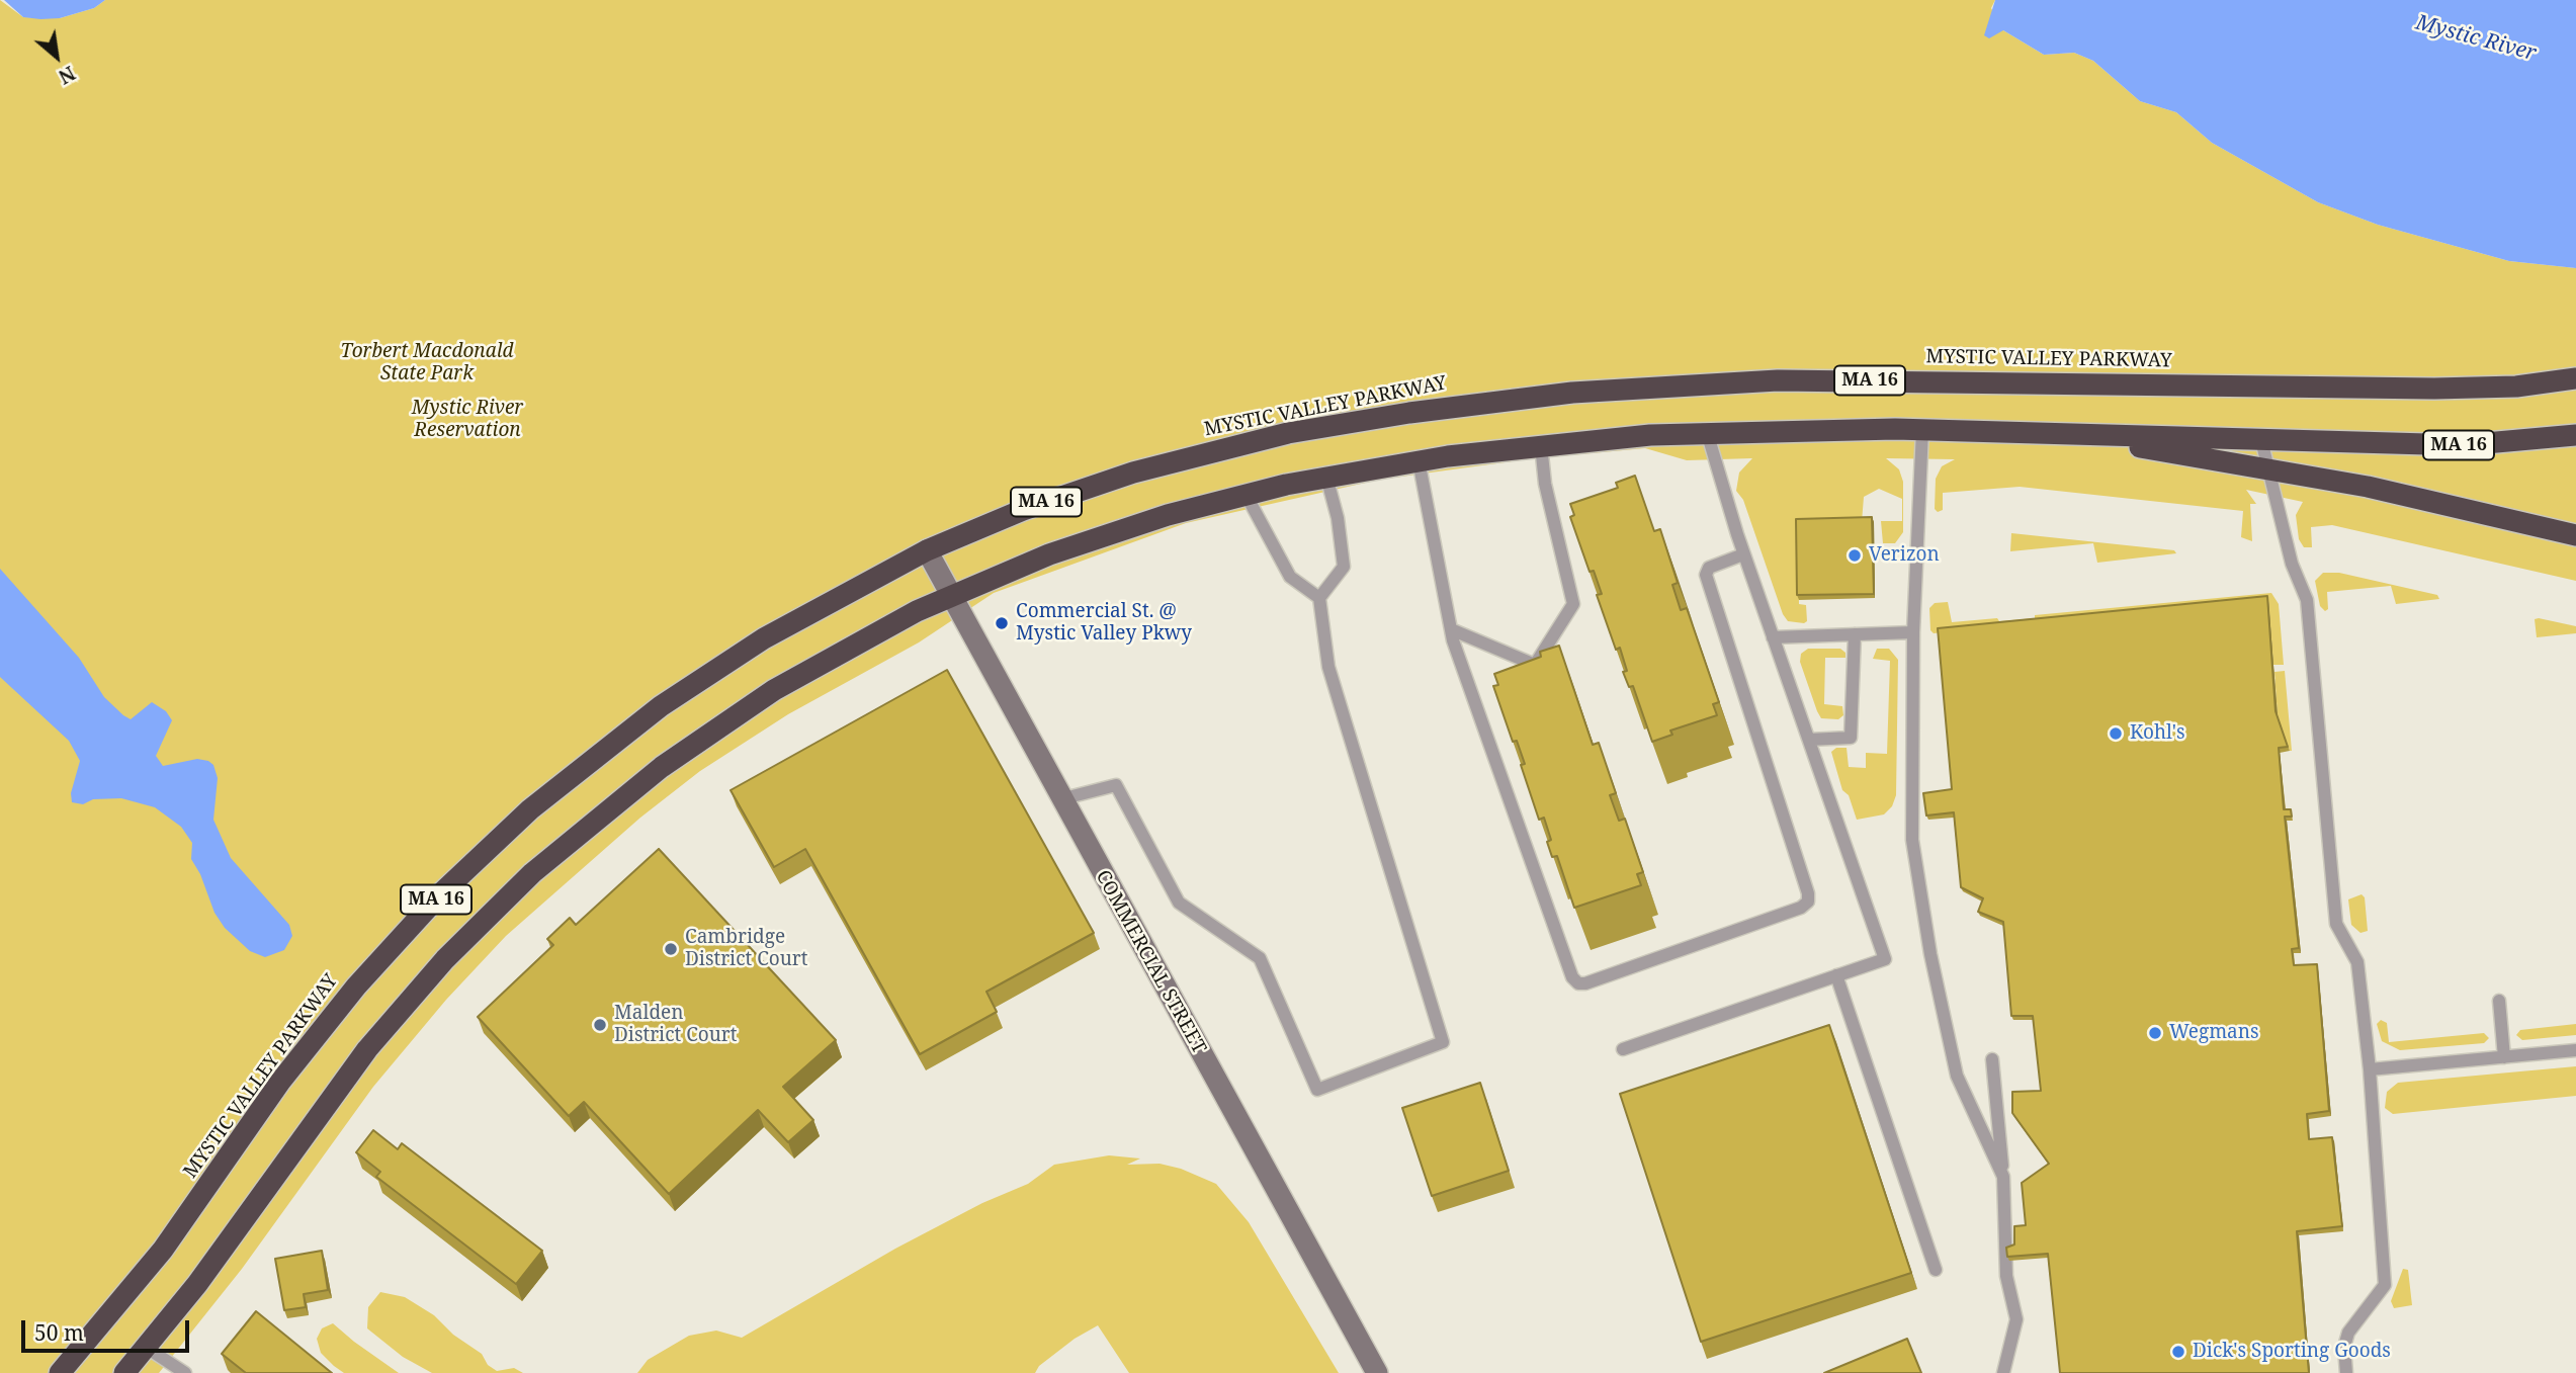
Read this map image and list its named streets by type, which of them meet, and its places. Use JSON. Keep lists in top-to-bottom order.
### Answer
{
  "streets": {
    "highway": ["MYSTIC VALLEY PARKWAY", "MA 16"],
    "street": ["COMMERCIAL STREET"]
  },
  "crossings": [
    ["MYSTIC VALLEY PARKWAY", "COMMERCIAL STREET"],
    ["MA 16", "COMMERCIAL STREET"]
  ],
  "water": ["Mystic River"],
  "parks": ["Torbert Macdonald State Park", "Mystic River Reservation"],
  "places": [
    "Verizon",
    "Commercial St. @ Mystic Valley Pkwy",
    "Kohl's",
    "Cambridge District Court",
    "Malden District Court",
    "Wegmans",
    "Dick's Sporting Goods"
  ],
  "scale_bar": "50 m",
  "north": "bottom right"
}
